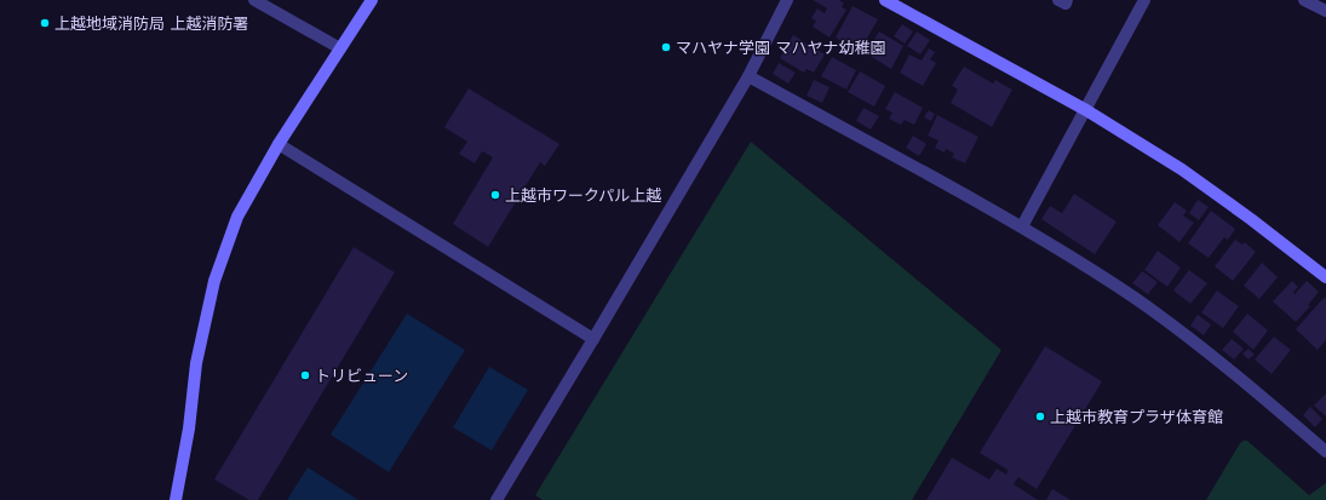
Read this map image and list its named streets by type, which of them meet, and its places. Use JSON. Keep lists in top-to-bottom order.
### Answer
{
  "places": [
    "上越地域消防局 上越消防署",
    "マハヤナ学園 マハヤナ幼稚園",
    "上越市ワークパル上越",
    "トリビューン",
    "上越市教育プラザ体育館"
  ]
}
